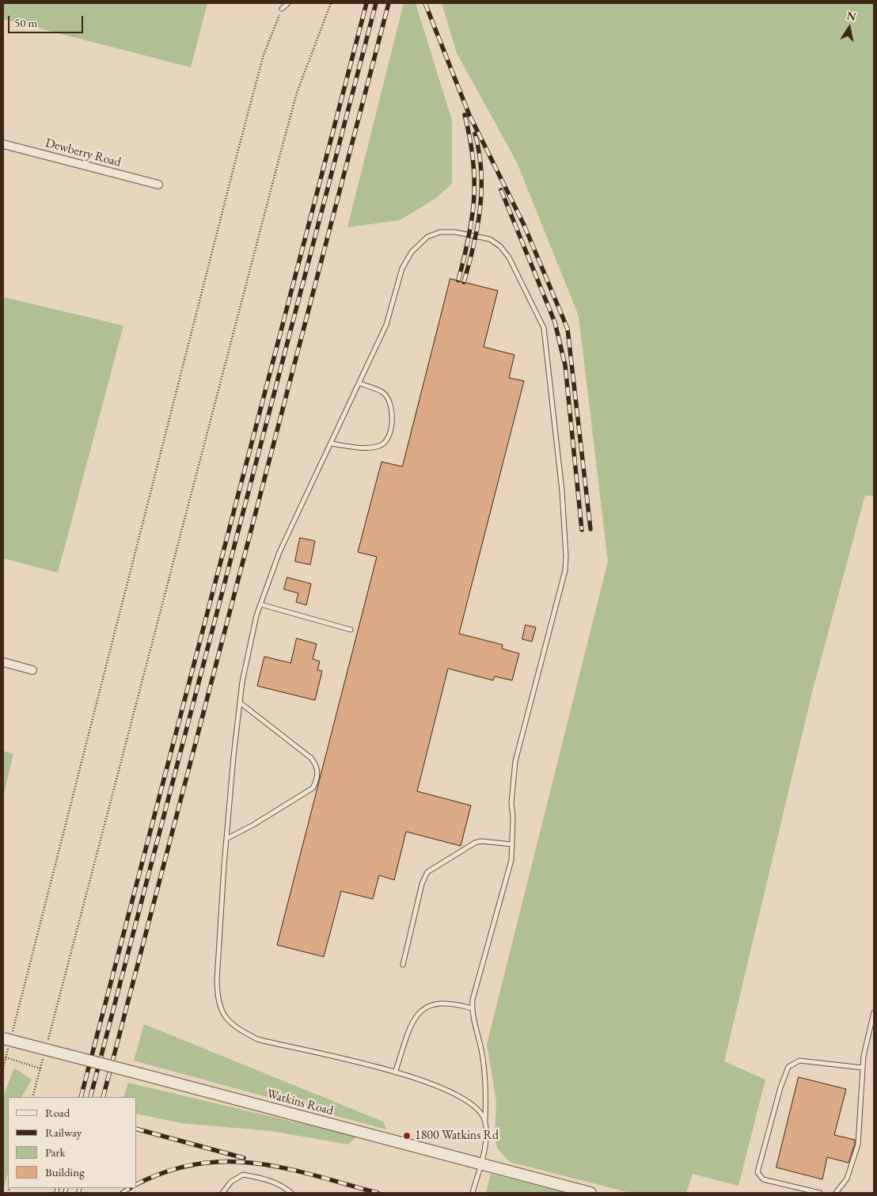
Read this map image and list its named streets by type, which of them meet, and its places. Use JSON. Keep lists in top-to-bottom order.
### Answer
{
  "streets": {
    "street": ["Dewberry Road", "Watkins Road"]
  },
  "places": ["1800 Watkins Rd"],
  "legend": [
    "Road",
    "Railway",
    "Park",
    "Building"
  ],
  "scale_bar": "50 m",
  "north": "top"
}
